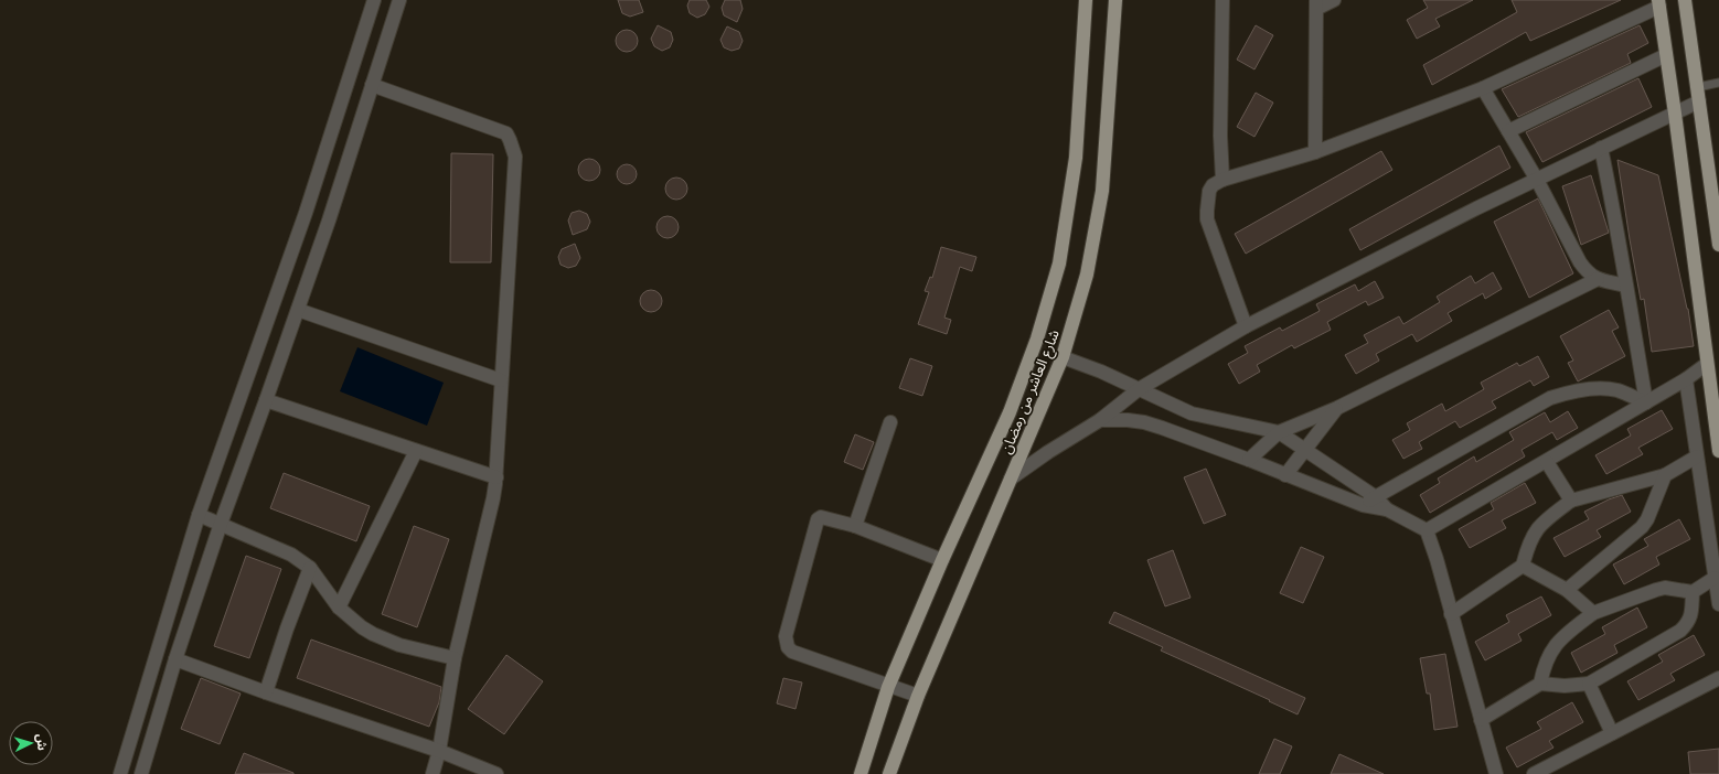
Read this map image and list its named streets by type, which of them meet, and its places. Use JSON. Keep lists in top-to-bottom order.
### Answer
{
  "streets": {
    "main road": ["شارع العاشر من رمضان"]
  },
  "north": "right"
}
